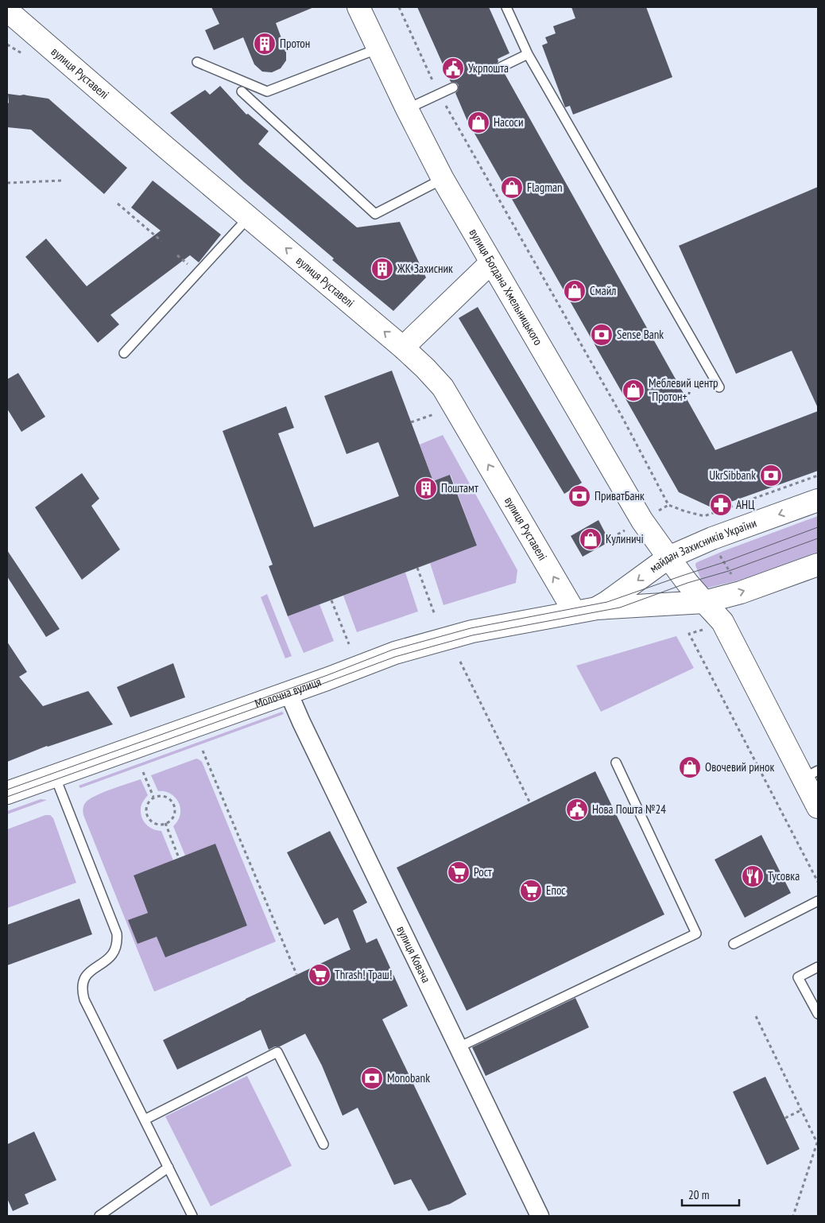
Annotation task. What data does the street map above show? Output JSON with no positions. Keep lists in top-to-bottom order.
{
  "streets": {
    "main road": [
      "вулиця Руставелі",
      "вулиця Богдана Хмельницького",
      "майдан Захисників України",
      "Молочна вулиця"
    ],
    "street": ["вулиця Ковача"]
  },
  "crossings": [
    ["вулиця Руставелі", "майдан Захисників України"],
    ["вулиця Руставелі", "Молочна вулиця"],
    ["вулиця Богдана Хмельницького", "майдан Захисників України"],
    ["майдан Захисників України", "Молочна вулиця"],
    ["Молочна вулиця", "вулиця Ковача"]
  ],
  "one_way": ["вулиця Руставелі"],
  "places": {
    "building": ["Протон", "ЖК Захисник", "Поштамт"],
    "public building": ["Укрпошта", "Нова Пошта №24"],
    "shop": [
      "Насоси",
      "Flagman",
      "Смайл",
      "Меблевий центр \"Протон+\"",
      "Кулиничі",
      "Овочевий ринок"
    ],
    "bank": [
      "Sense Bank",
      "UkrSibbank",
      "ПриватБанк",
      "Monobank"
    ],
    "pharmacy": ["АНЦ"],
    "supermarket": ["Рост", "Епос", "Thrash! Траш!"],
    "restaurant": ["Тусовка"]
  },
  "scale_bar": "20 m"
}
